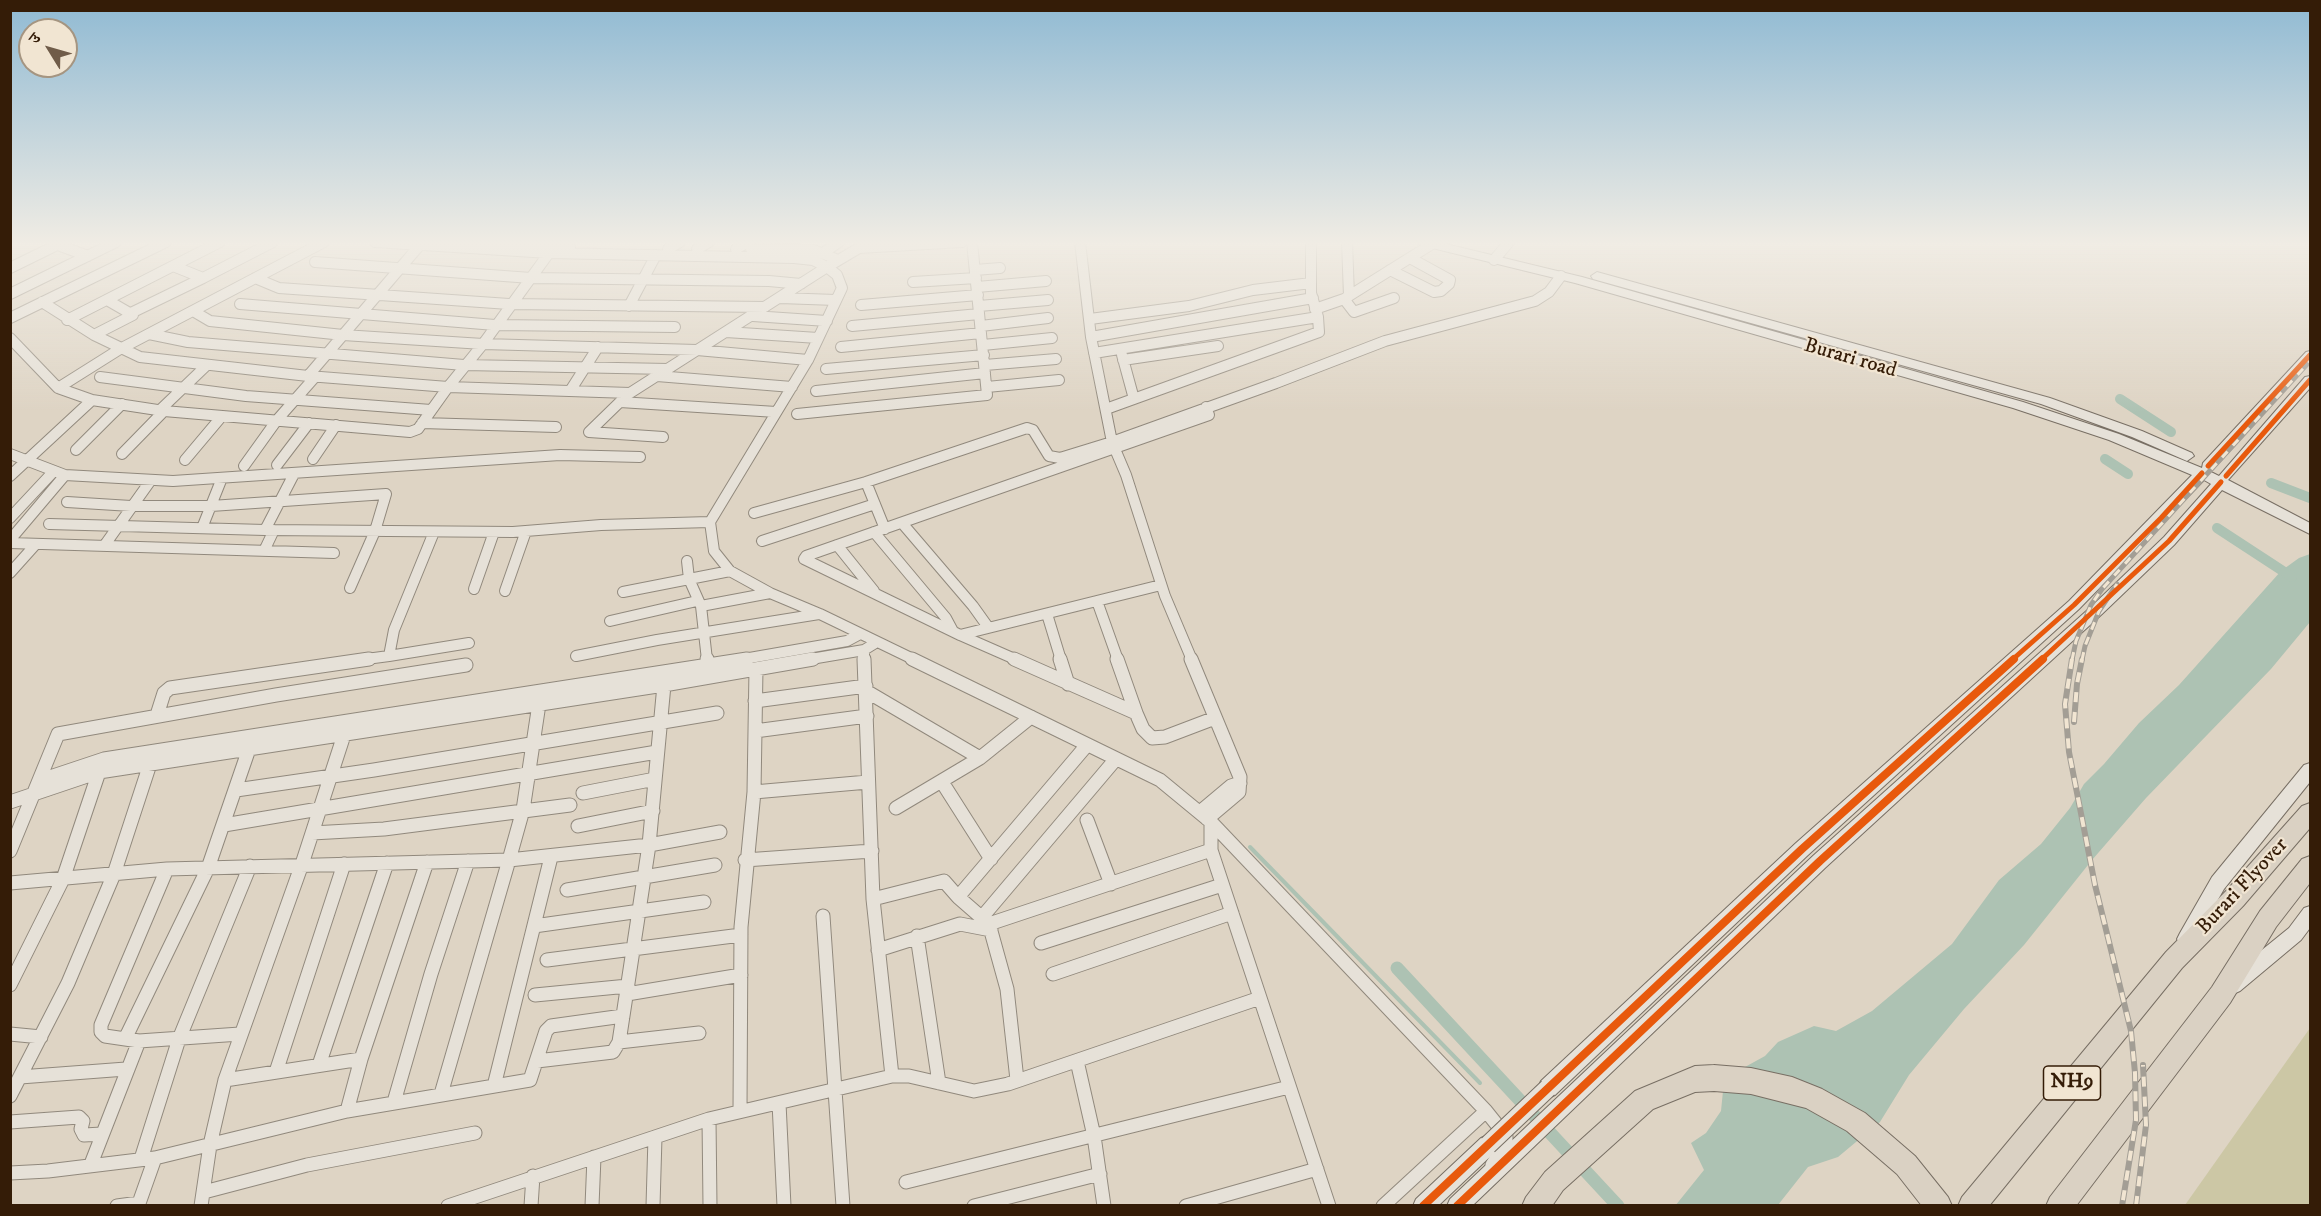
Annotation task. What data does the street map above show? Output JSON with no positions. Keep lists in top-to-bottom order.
{
  "streets": {
    "highway": ["Burari Flyover", "NH9"],
    "main road": ["Burari road"]
  },
  "crossings": [
    ["Burari Flyover", "NH9"]
  ],
  "north": "top left"
}
